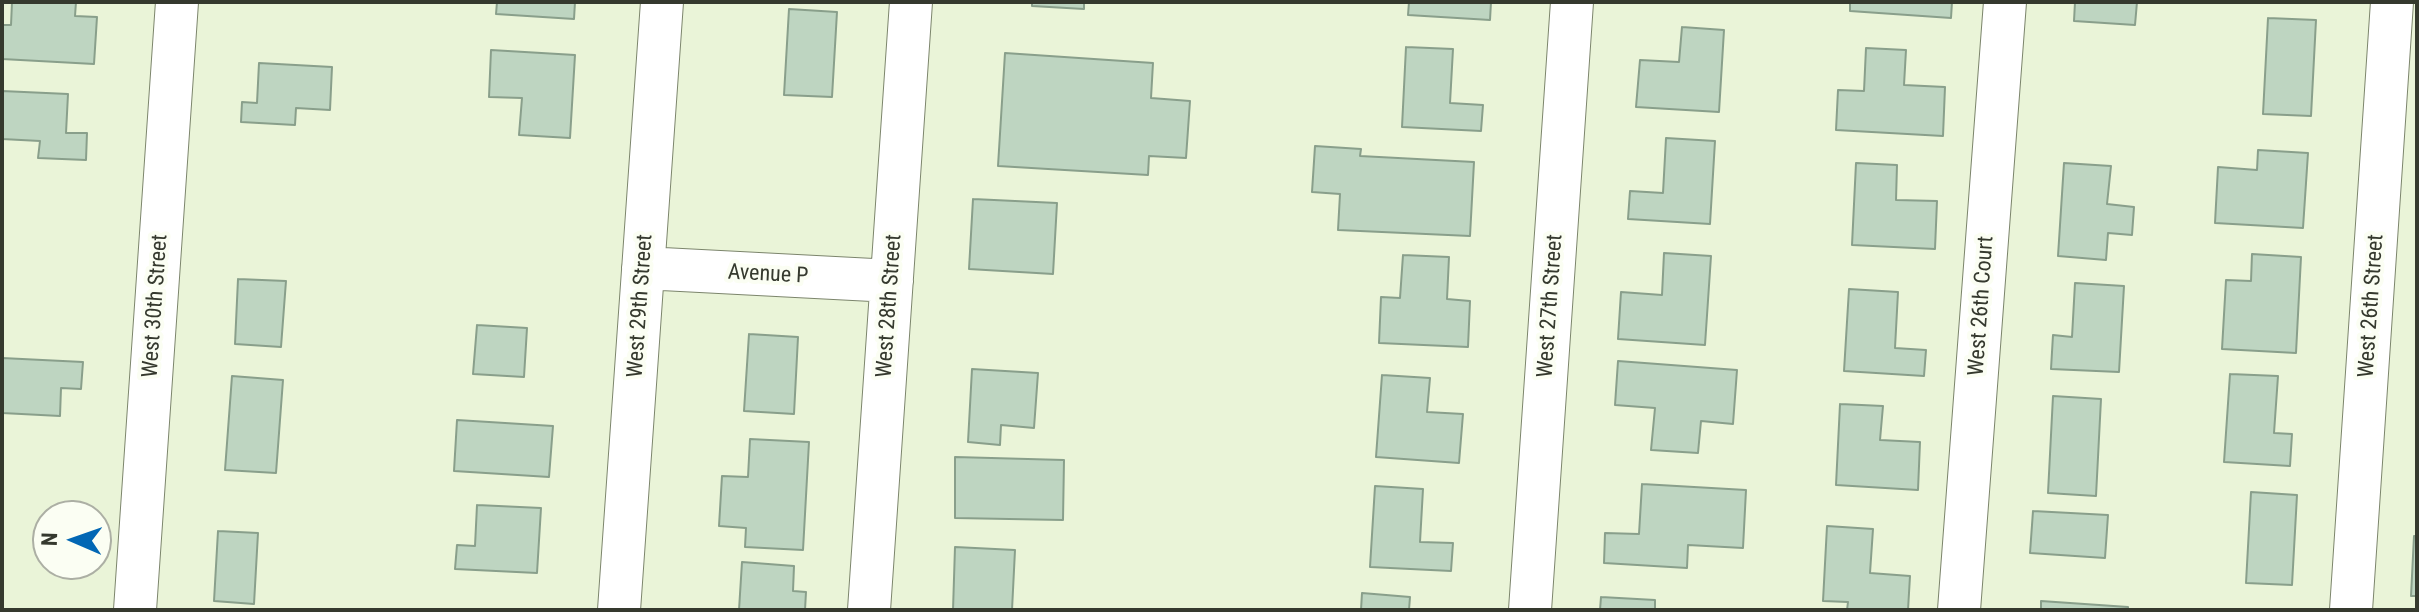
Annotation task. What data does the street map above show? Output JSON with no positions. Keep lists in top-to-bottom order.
{
  "streets": {
    "street": [
      "Avenue P",
      "West 30th Street",
      "West 29th Street",
      "West 28th Street",
      "West 27th Street",
      "West 26th Court",
      "West 26th Street"
    ]
  },
  "crossings": [
    ["Avenue P", "West 29th Street"],
    ["Avenue P", "West 28th Street"]
  ],
  "north": "left"
}
